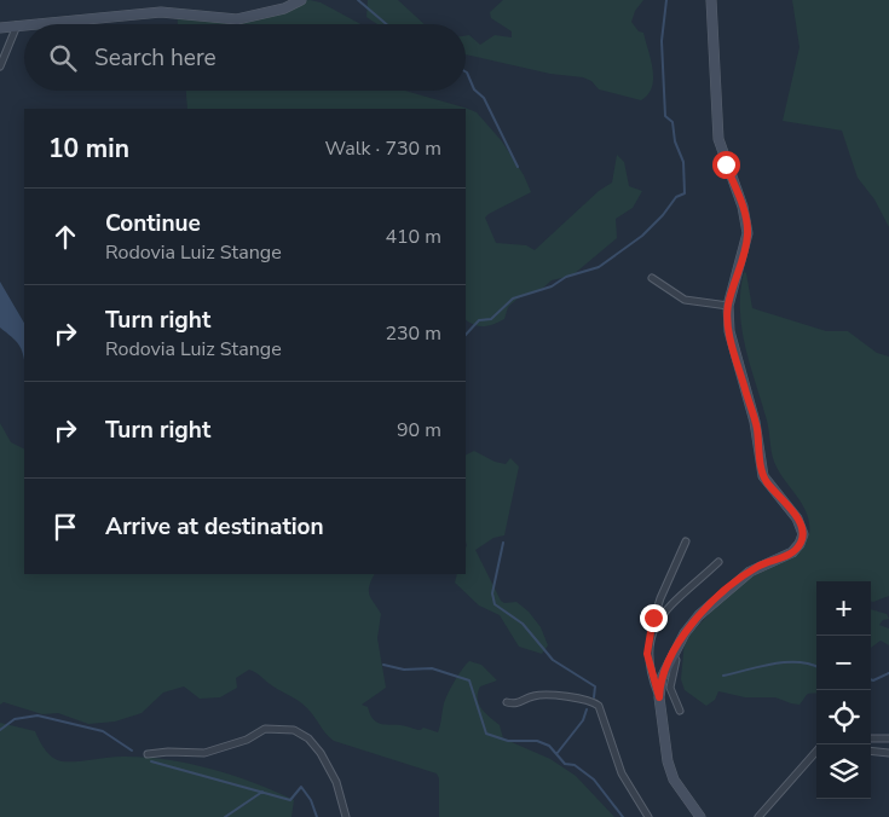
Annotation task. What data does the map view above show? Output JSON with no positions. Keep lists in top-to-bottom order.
{
  "page": {
    "search": "Search here",
    "heading": ["10 min", "Walk · 730 m"],
    "list": [
      ["Continue", "Rodovia Luiz Stange", "410 m"],
      ["Turn right", "Rodovia Luiz Stange", "230 m"],
      ["Turn right", "90 m"],
      "Arrive at destination"
    ],
    "map_buttons": ["+", "−"]
  }
}
